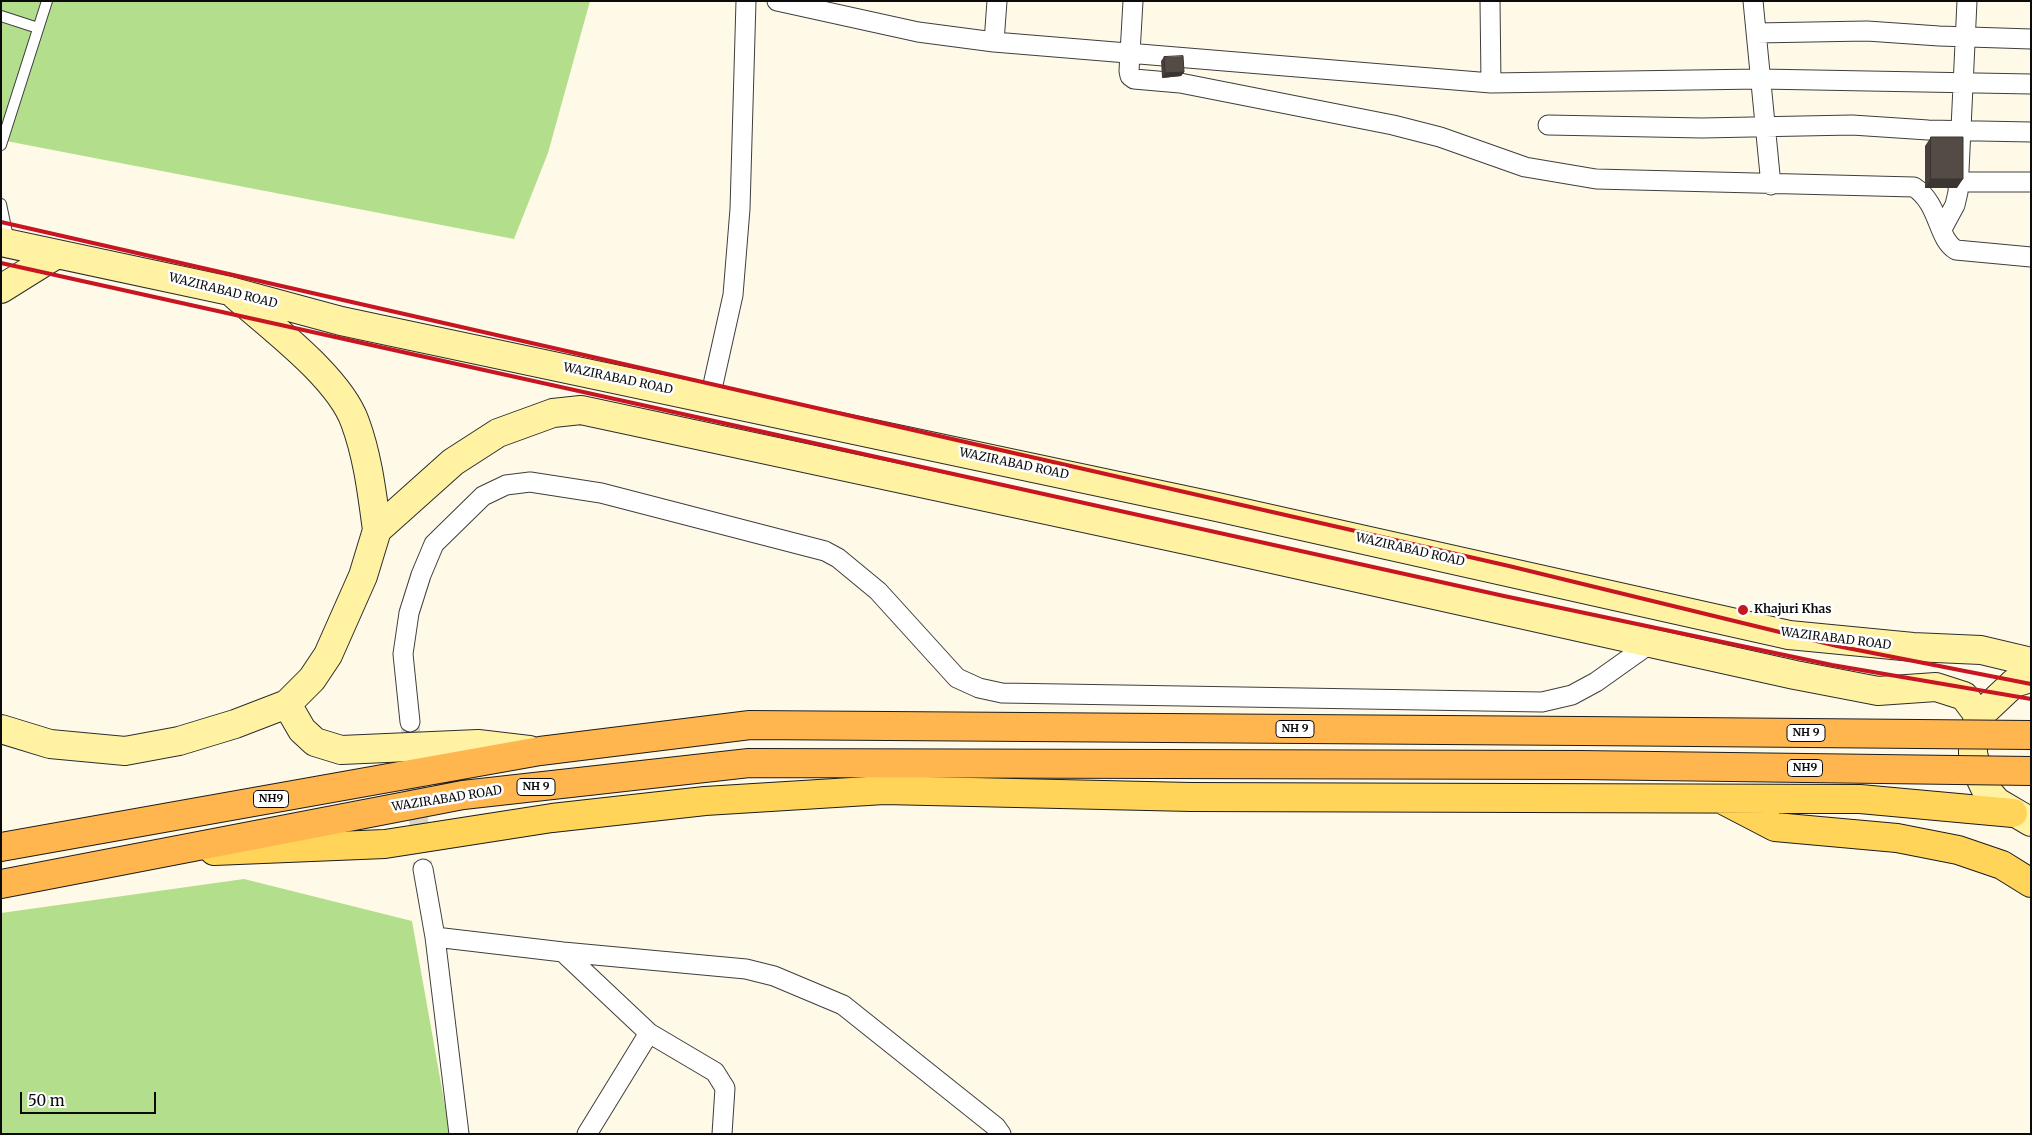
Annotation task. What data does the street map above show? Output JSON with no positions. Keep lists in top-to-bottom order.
{
  "streets": {
    "highway": ["WAZIRABAD ROAD", "NH 9", "NH9"]
  },
  "crossings": [
    ["NH 9", "NH9"]
  ],
  "places": ["Khajuri Khas"],
  "scale_bar": "50 m"
}
